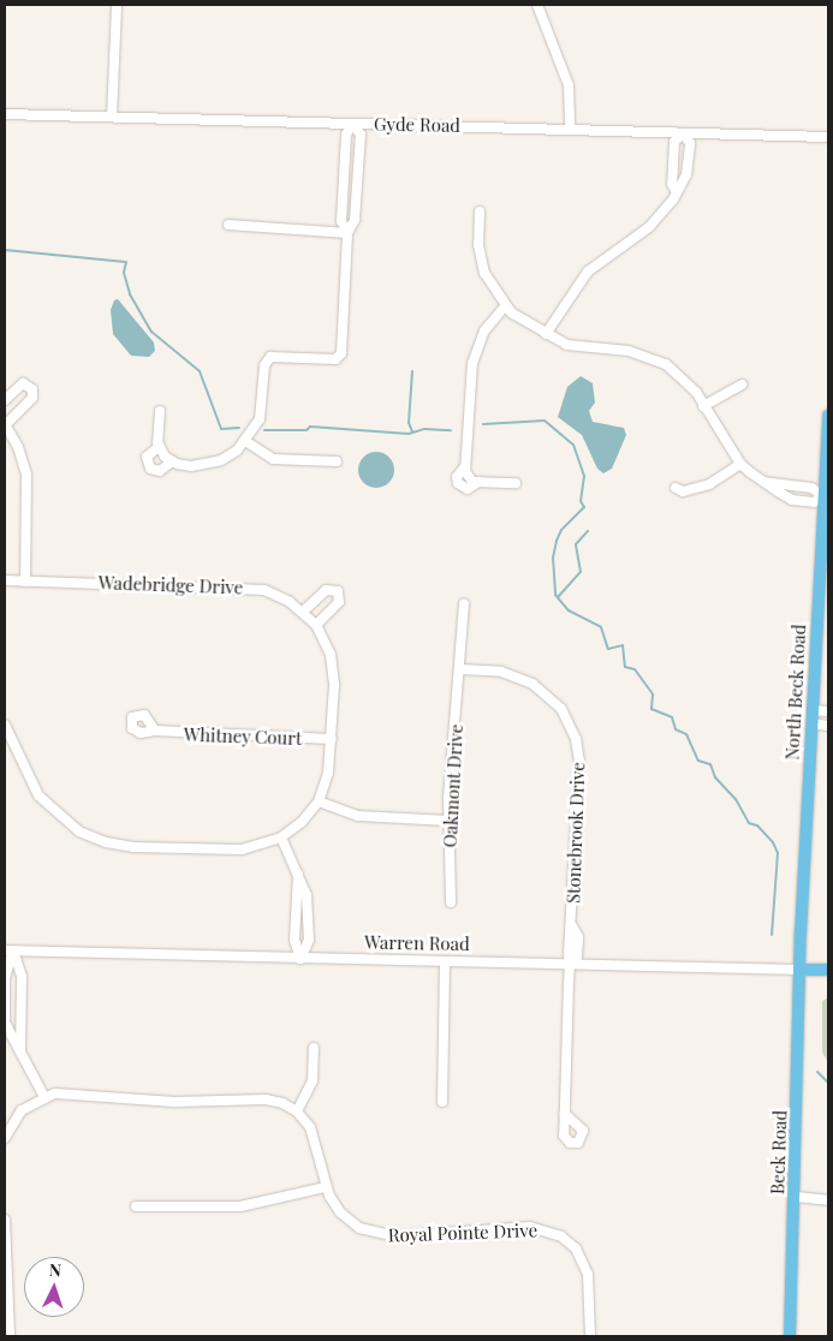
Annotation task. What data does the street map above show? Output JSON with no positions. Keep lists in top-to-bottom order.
{
  "streets": {
    "main road": ["North Beck Road", "Warren Road", "Beck Road"],
    "street": [
      "Gyde Road",
      "Wadebridge Drive",
      "Whitney Court",
      "Oakmont Drive",
      "Stonebrook Drive",
      "Royal Pointe Drive"
    ]
  },
  "crossings": [
    ["North Beck Road", "Warren Road"],
    ["North Beck Road", "Beck Road"],
    ["Oakmont Drive", "Stonebrook Drive"],
    ["Stonebrook Drive", "Warren Road"],
    ["Warren Road", "Beck Road"]
  ],
  "north": "top"
}
